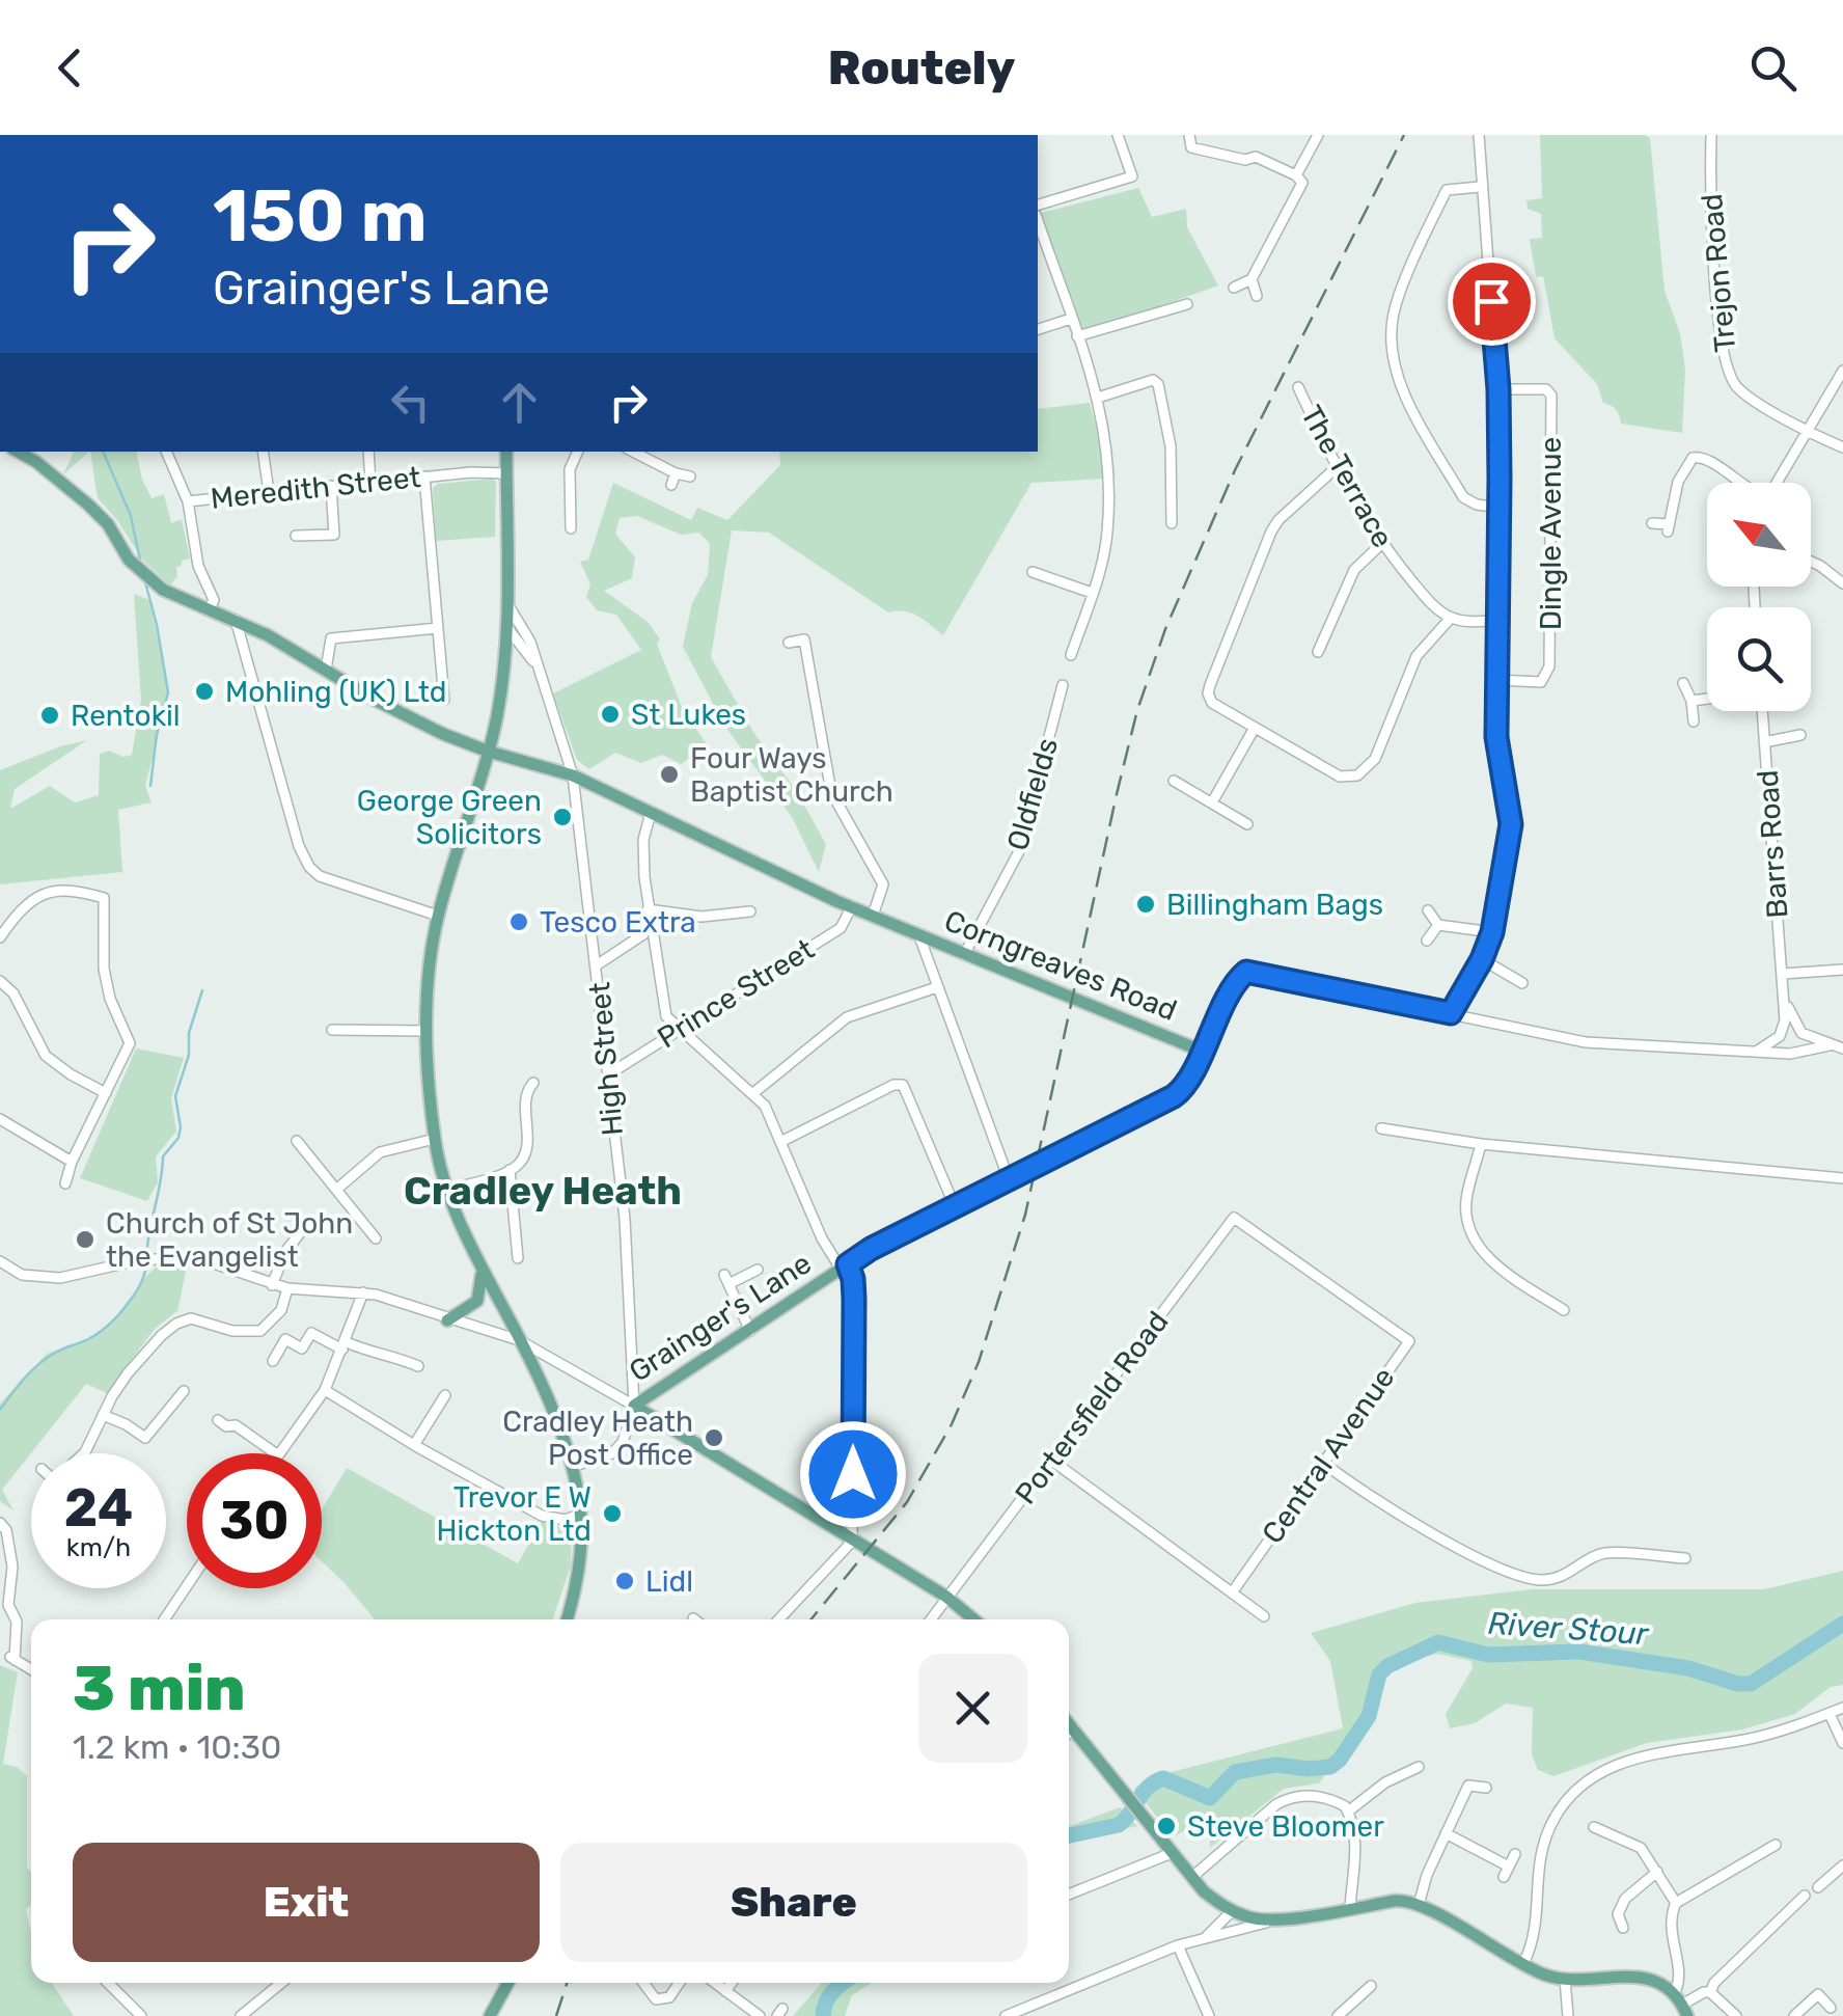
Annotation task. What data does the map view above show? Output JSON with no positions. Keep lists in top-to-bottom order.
{
  "streets": {
    "main road": ["Corngreaves Road", "Grainger's Lane"],
    "street": [
      "Trejon Road",
      "The Terrace",
      "Meredith Street",
      "Dingle Avenue",
      "Oldfields",
      "Barrs Road",
      "Prince Street",
      "High Street",
      "Portersfield Road",
      "Central Avenue"
    ]
  },
  "crossings": [
    ["Oldfields", "Corngreaves Road"],
    ["Barrs Road", "Corngreaves Road"],
    ["Corngreaves Road", "Prince Street"],
    ["Corngreaves Road", "High Street"],
    ["Corngreaves Road", "Grainger's Lane"],
    ["Prince Street", "High Street"],
    ["High Street", "Grainger's Lane"],
    ["Portersfield Road", "Central Avenue"]
  ],
  "districts": ["Cradley Heath"],
  "water": ["River Stour"],
  "places": [
    "Mohling (UK) Ltd",
    "St Lukes",
    "Rentokil",
    "Four Ways Baptist Church",
    "George Green Solicitors",
    "Billingham Bags",
    "Tesco Extra",
    "Church of St John the Evangelist",
    "Cradley Heath Post Office",
    "Trevor E W Hickton Ltd",
    "Lidl",
    "Steve Bloomer"
  ],
  "north": "top left",
  "page": {
    "header": "Routely",
    "turn": ["150 m", "Grainger's Lane"],
    "speed": "24 km/h",
    "limit": "30",
    "heading": ["3 min", "1.2 km · 10:30"],
    "buttons": ["Exit", "Share"]
  }
}
